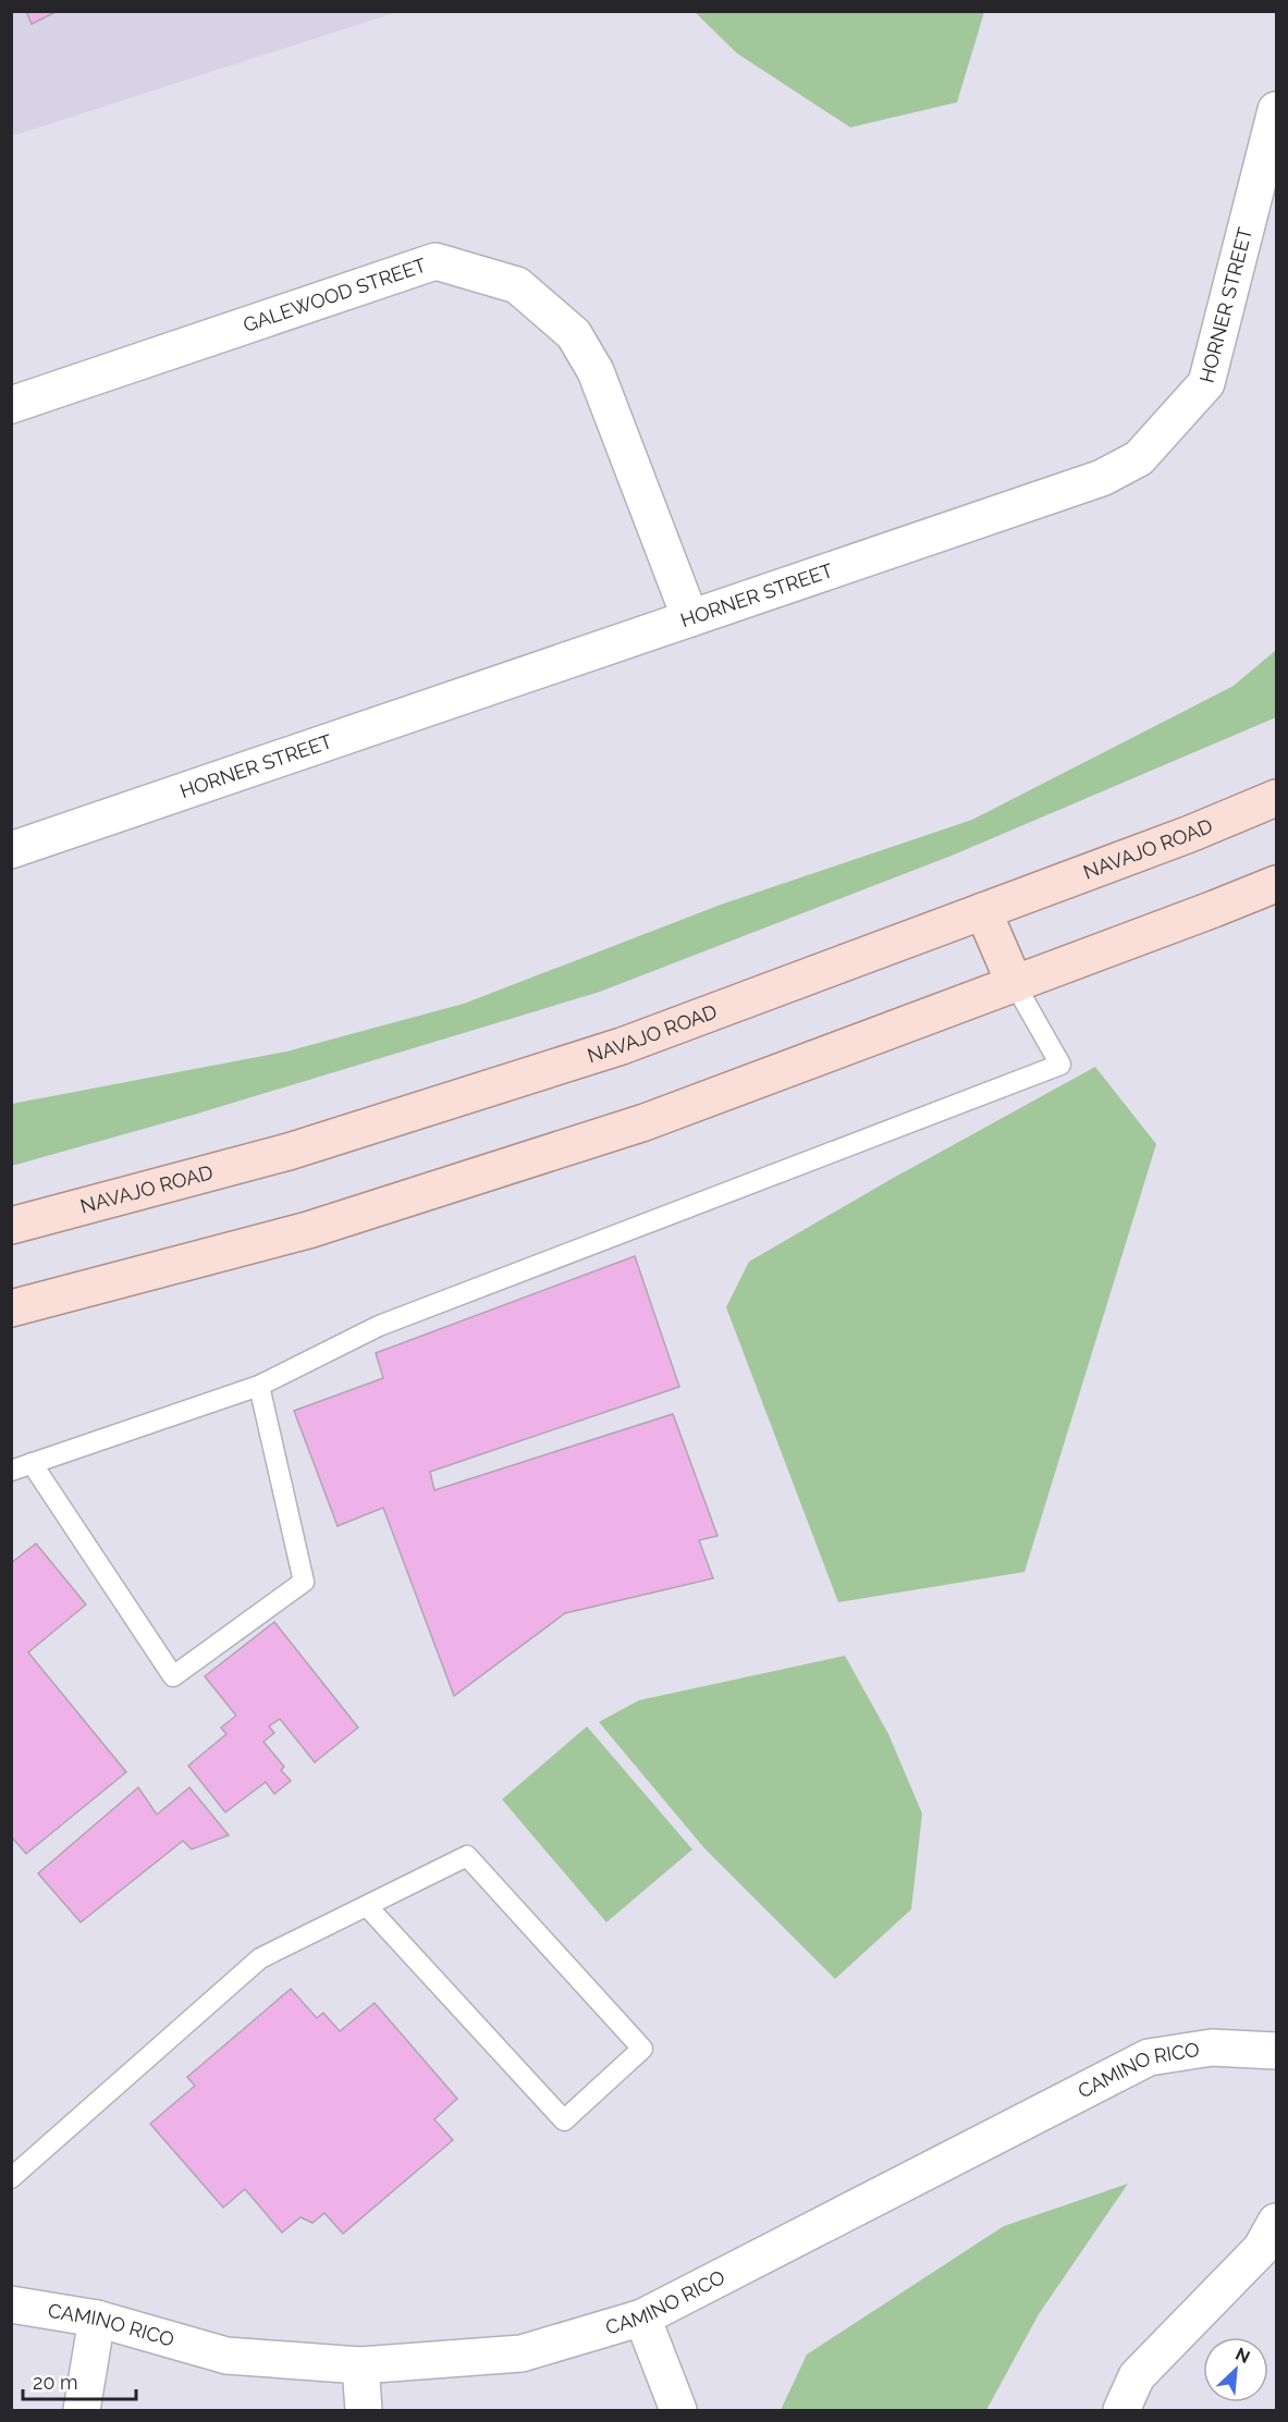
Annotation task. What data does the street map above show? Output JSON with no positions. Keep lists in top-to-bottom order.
{
  "streets": {
    "main road": ["NAVAJO ROAD"],
    "street": ["GALEWOOD STREET", "HORNER STREET", "CAMINO RICO"]
  },
  "crossings": [
    ["GALEWOOD STREET", "HORNER STREET"]
  ],
  "scale_bar": "20 m",
  "north": "top right"
}
